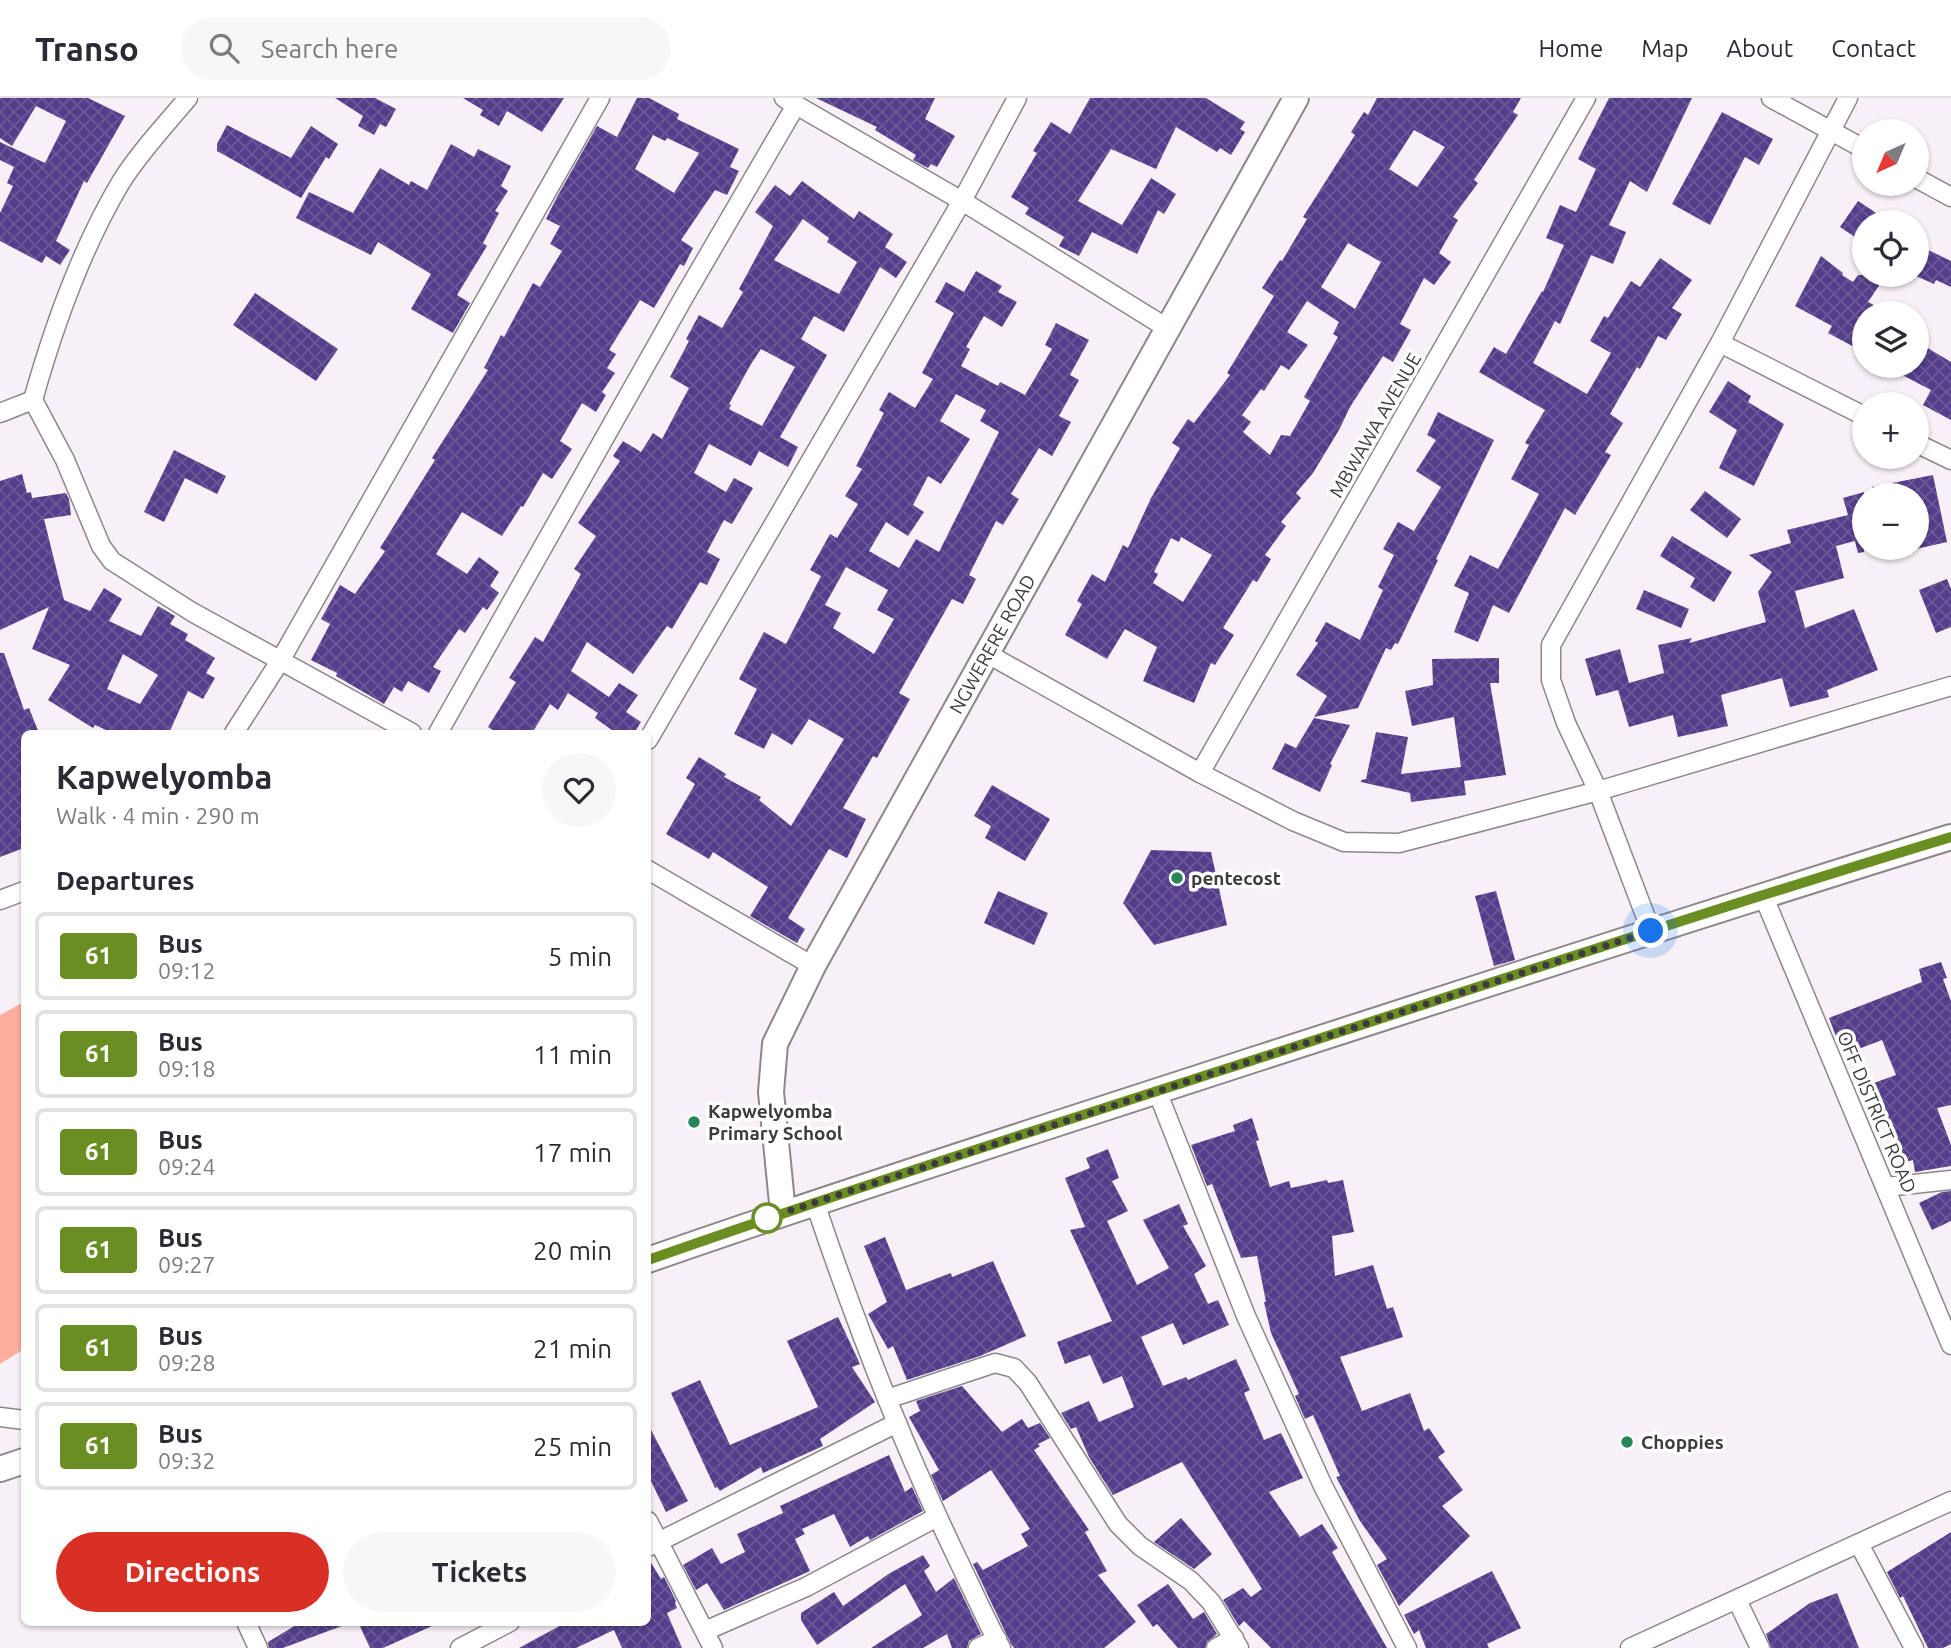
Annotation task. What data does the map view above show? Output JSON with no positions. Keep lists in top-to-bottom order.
{
  "streets": {
    "street": ["MBWAWA AVENUE", "NGWERERE ROAD", "OFF DISTRICT ROAD"]
  },
  "places": ["pentecost", "Kapwelyomba Primary School", "Choppies"],
  "lines": ["bus line 61"],
  "north": "bottom left",
  "page": {
    "header": "Transo",
    "search": "Search here",
    "nav": [
      "Home",
      "Map",
      "About",
      "Contact"
    ],
    "map_buttons": ["+", "−"],
    "heading": [
      ["Kapwelyomba", "Walk · 4 min · 290 m"],
      "Departures"
    ],
    "list": [
      {
        "mark": "61",
        "name": "Bus",
        "note": "09:12",
        "value": "5 min"
      },
      {
        "mark": "61",
        "name": "Bus",
        "note": "09:18",
        "value": "11 min"
      },
      {
        "mark": "61",
        "name": "Bus",
        "note": "09:24",
        "value": "17 min"
      },
      {
        "mark": "61",
        "name": "Bus",
        "note": "09:27",
        "value": "20 min"
      },
      {
        "mark": "61",
        "name": "Bus",
        "note": "09:28",
        "value": "21 min"
      },
      {
        "mark": "61",
        "name": "Bus",
        "note": "09:32",
        "value": "25 min"
      }
    ],
    "buttons": ["Directions", "Tickets"]
  }
}
